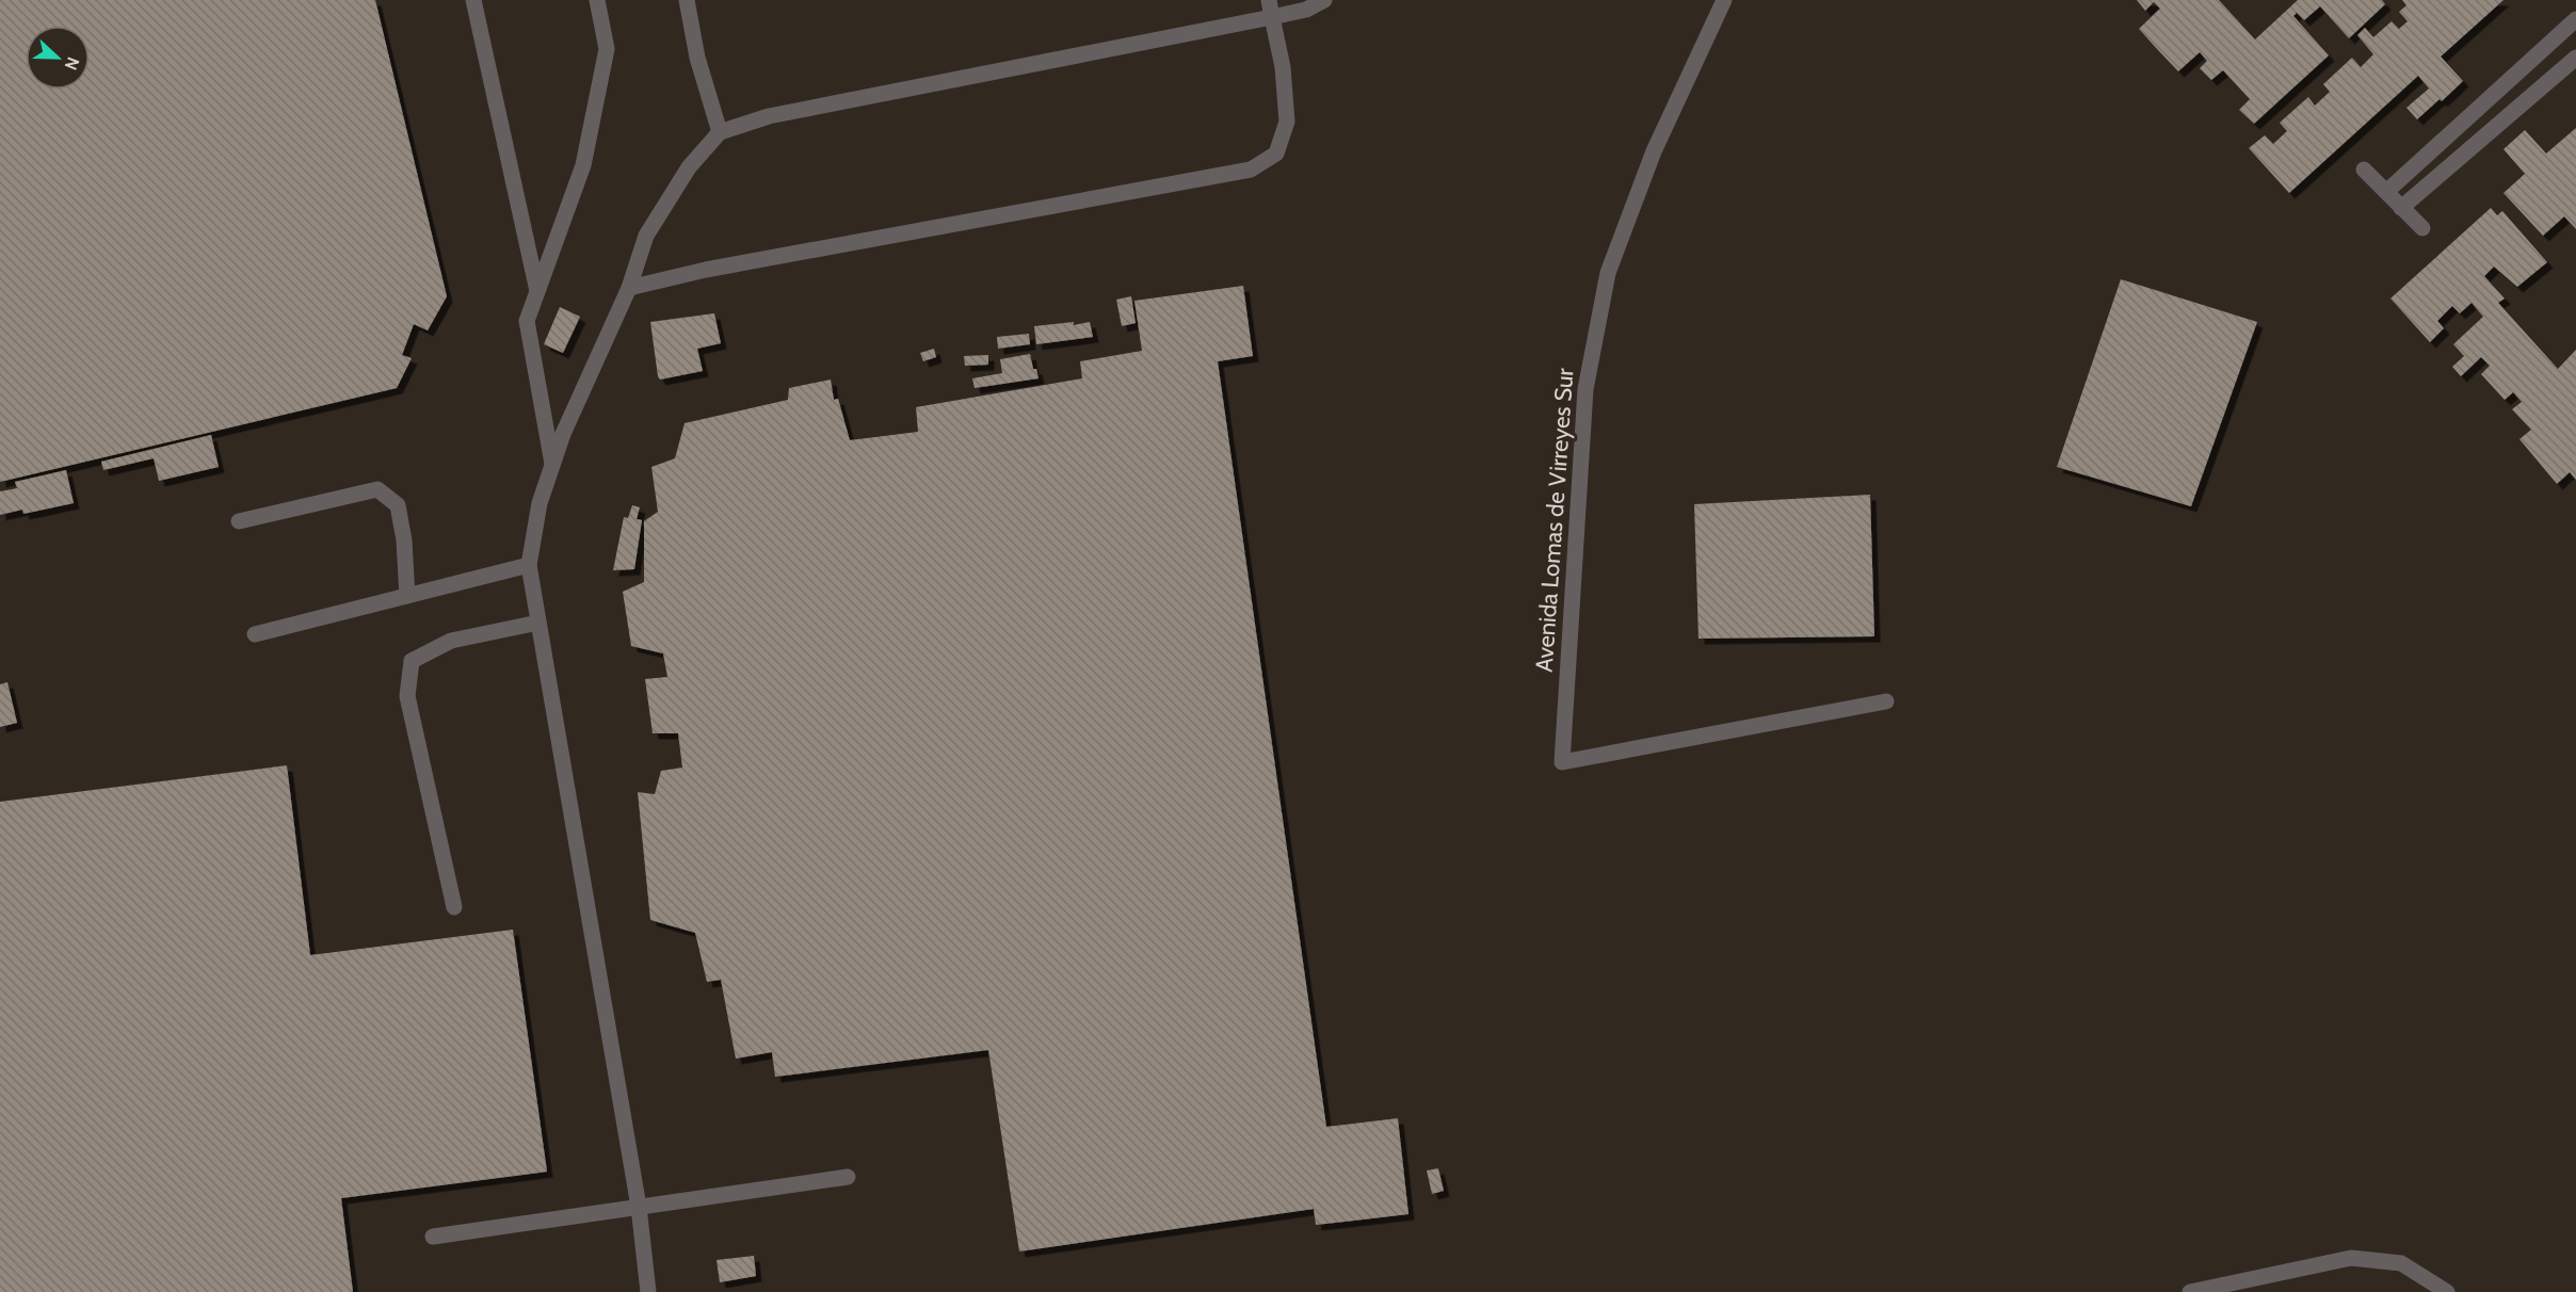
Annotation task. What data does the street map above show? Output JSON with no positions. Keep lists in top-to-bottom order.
{
  "streets": {
    "street": ["Avenida Lomas de Virreyes Sur"]
  },
  "north": "right"
}
